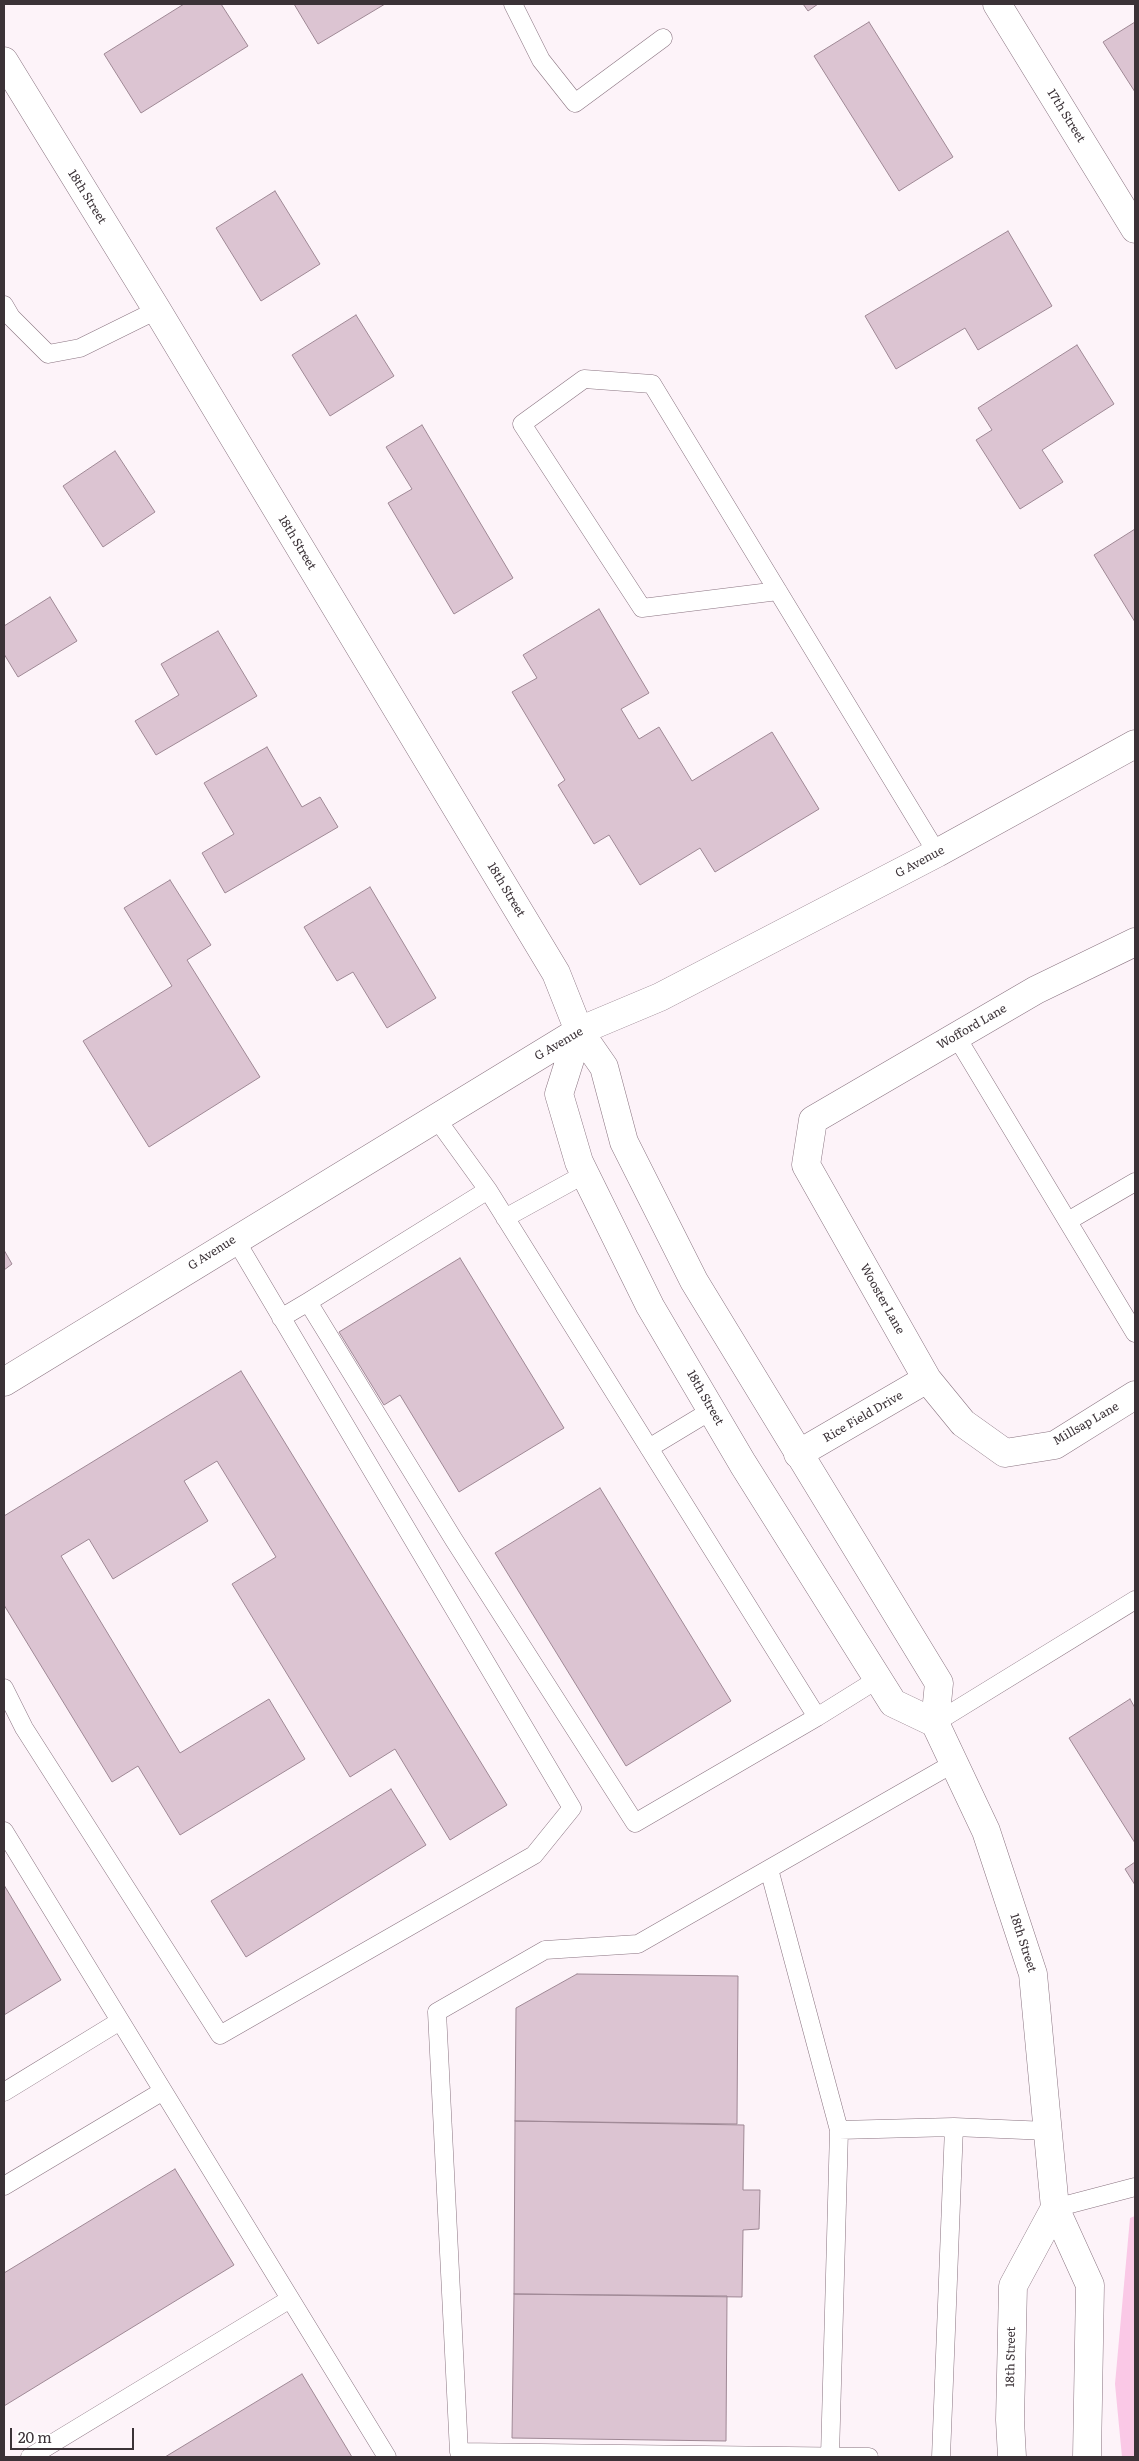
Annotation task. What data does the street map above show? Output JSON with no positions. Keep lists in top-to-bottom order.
{
  "streets": {
    "street": [
      "17th Street",
      "18th Street",
      "G Avenue",
      "Wofford Lane",
      "Wooster Lane",
      "Rice Field Drive",
      "Millsap Lane"
    ]
  },
  "crossings": [
    ["18th Street", "G Avenue"],
    ["18th Street", "Rice Field Drive"],
    ["Wofford Lane", "Wooster Lane"],
    ["Wooster Lane", "Rice Field Drive"],
    ["Wooster Lane", "Millsap Lane"]
  ],
  "scale_bar": "20 m"
}
